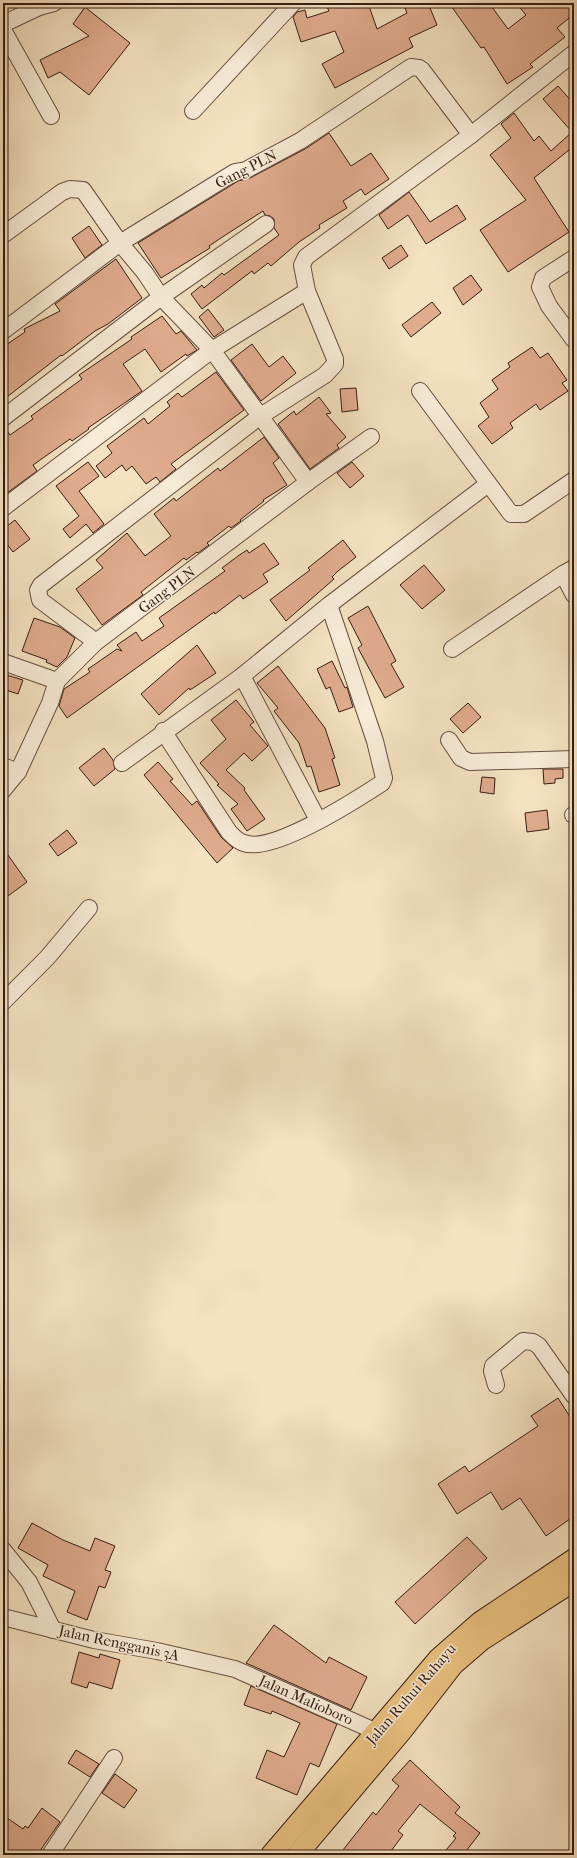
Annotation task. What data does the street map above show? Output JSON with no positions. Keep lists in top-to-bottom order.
{
  "streets": {
    "main road": ["Jalan Ruhui Rahayu"],
    "street": ["Gang PLN", "Jalan Rengganis 3A", "Jalan Malioboro"]
  },
  "crossings": [
    ["Jalan Rengganis 3A", "Jalan Malioboro"],
    ["Jalan Ruhui Rahayu", "Jalan Malioboro"]
  ]
}
